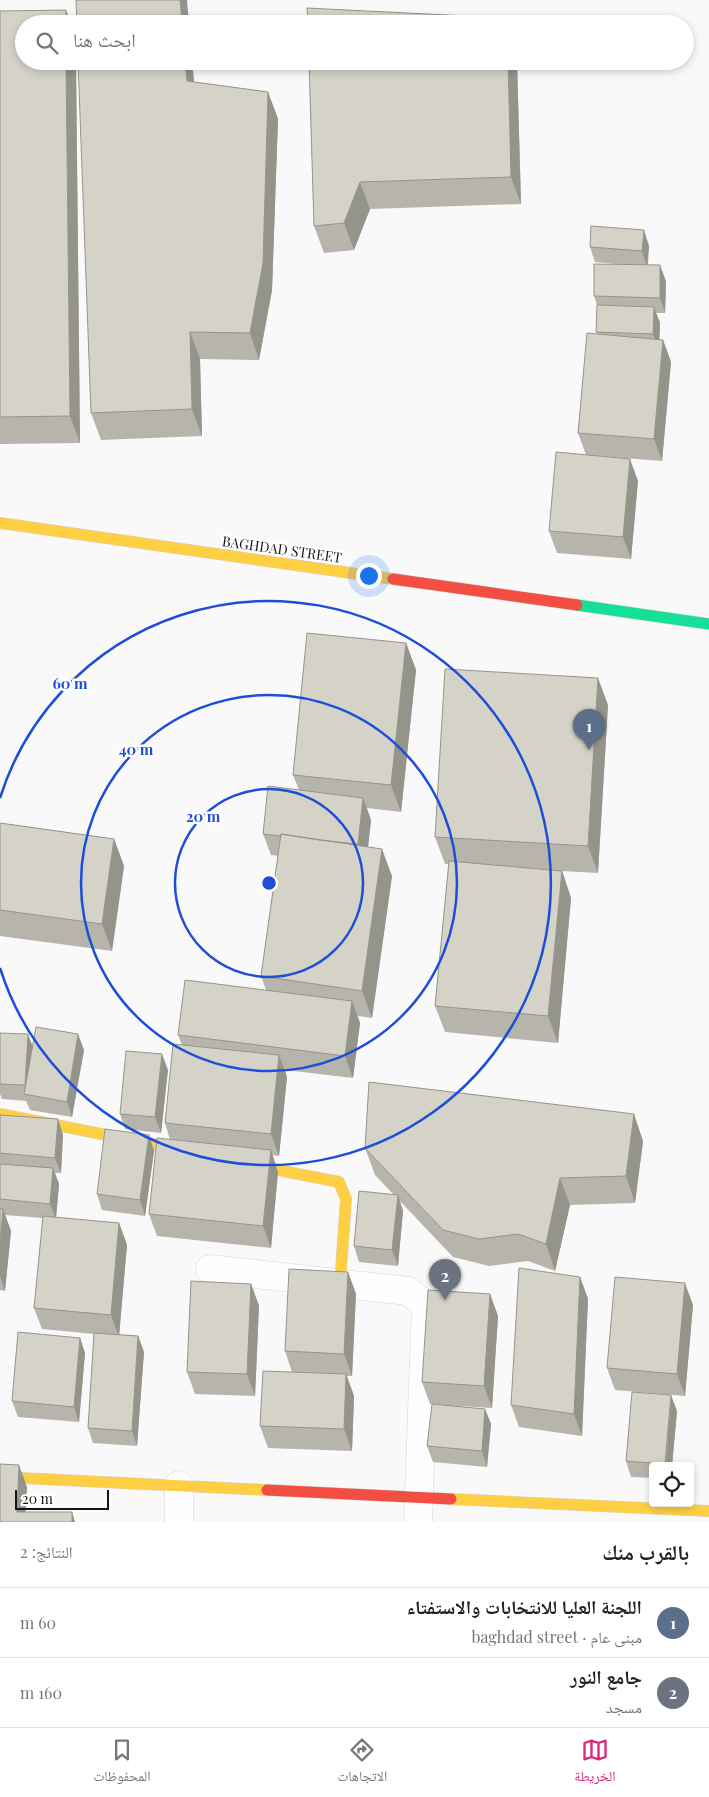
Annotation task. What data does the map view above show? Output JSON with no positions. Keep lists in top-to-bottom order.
{
  "streets": {
    "street": ["BAGHDAD STREET"]
  },
  "scale_bar": "20 m",
  "page": {
    "search": "ابحث هنا",
    "pins": ["1", "2"],
    "scale": "20 m",
    "heading": ["بالقرب منك", "النتائج: 2"],
    "list": [
      {
        "mark": "1",
        "name": "اللجنة العليا للانتخابات والاستفتاء",
        "note": "مبنى عام · baghdad street",
        "value": "60 m"
      },
      {
        "mark": "2",
        "name": "جامع النور",
        "note": "مسجد",
        "value": "160 m"
      }
    ],
    "nav": ["الخريطة", "الاتجاهات", "المحفوظات"]
  },
  "rings": ["60 m", "40 m", "20 m"]
}
